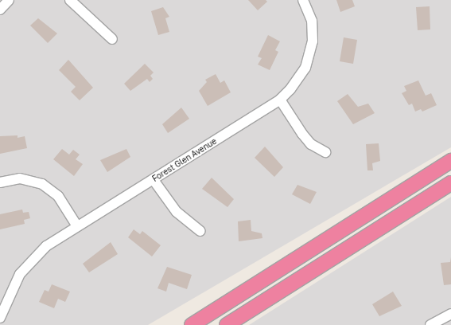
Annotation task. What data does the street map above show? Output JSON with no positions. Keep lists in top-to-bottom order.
{
  "streets": {
    "street": ["Forest Glen Avenue"]
  }
}
